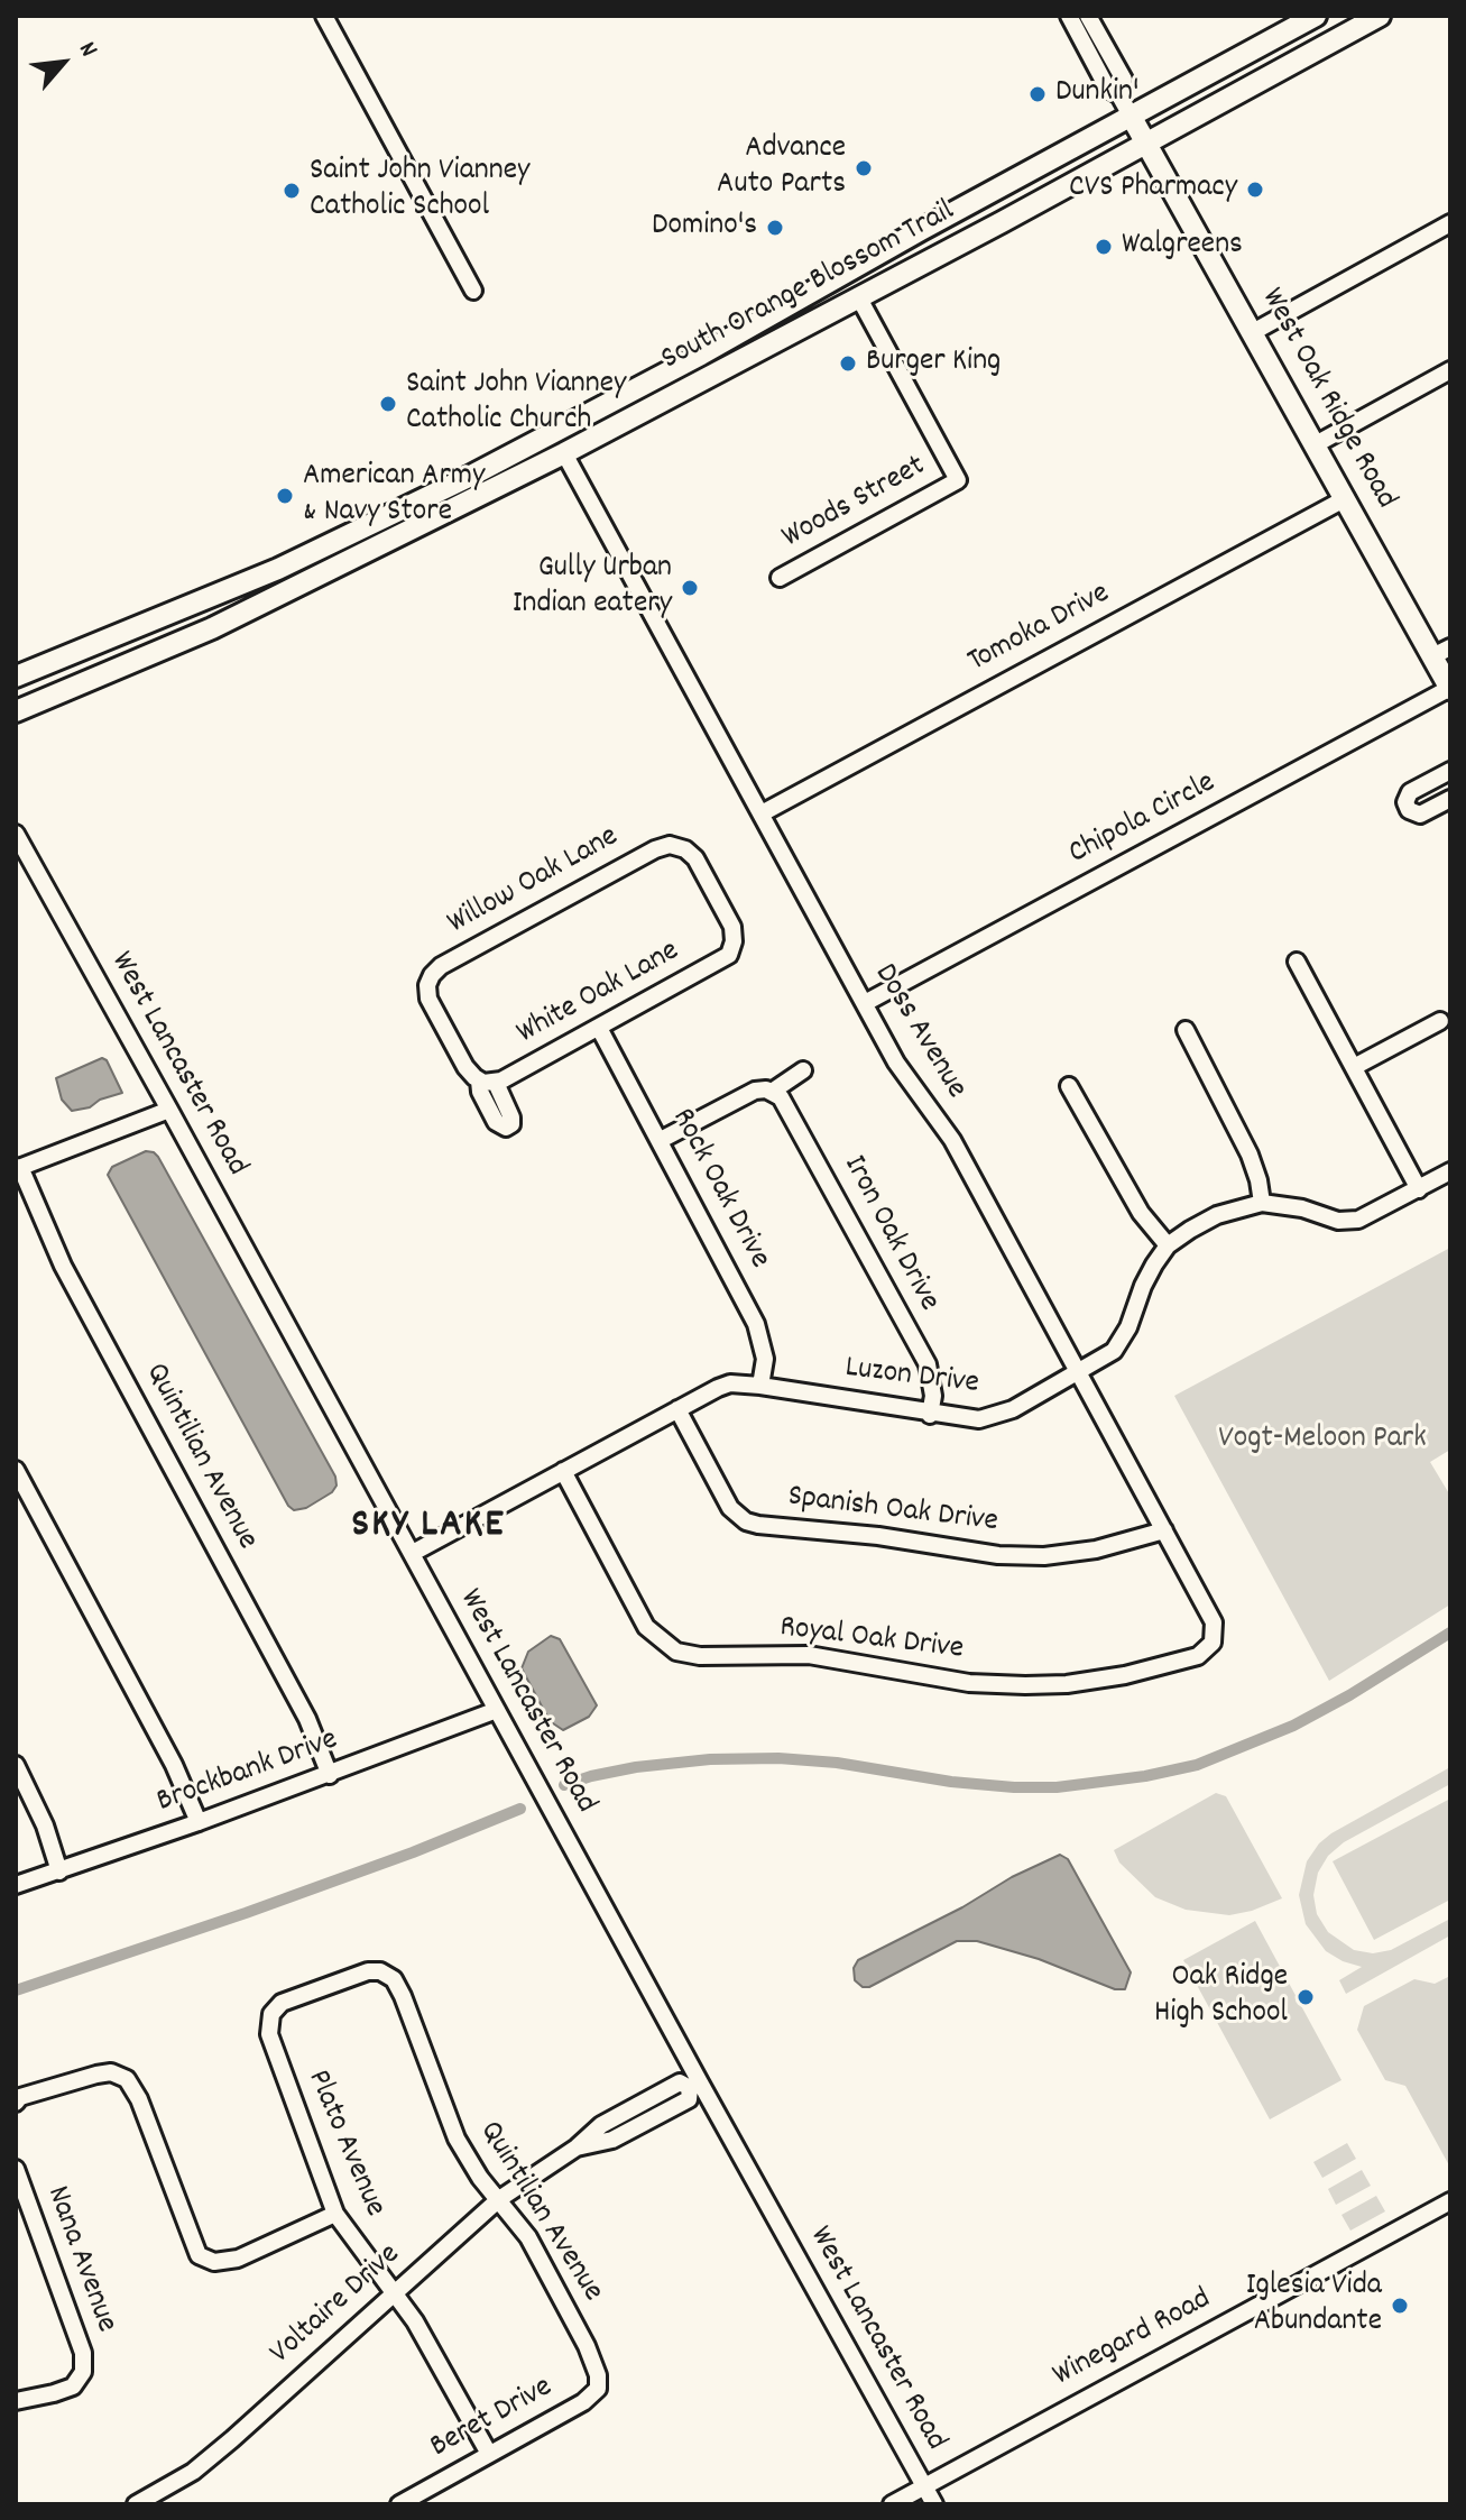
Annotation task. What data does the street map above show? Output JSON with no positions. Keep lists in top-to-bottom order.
{
  "streets": {
    "main road": ["South Orange Blossom Trail", "West Oak Ridge Road"],
    "street": [
      "Woods Street",
      "Tomoka Drive",
      "Chipola Circle",
      "Willow Oak Lane",
      "White Oak Lane",
      "Doss Avenue",
      "West Lancaster Road",
      "Rock Oak Drive",
      "Iron Oak Drive",
      "Luzon Drive",
      "Quintilian Avenue",
      "Spanish Oak Drive",
      "Royal Oak Drive",
      "Brockbank Drive",
      "Plato Avenue",
      "Nana Avenue",
      "Voltaire Drive",
      "Winegard Road",
      "Beret Drive"
    ]
  },
  "crossings": [
    ["South Orange Blossom Trail", "West Oak Ridge Road"],
    ["South Orange Blossom Trail", "Woods Street"],
    ["South Orange Blossom Trail", "Doss Avenue"],
    ["West Oak Ridge Road", "Tomoka Drive"],
    ["West Oak Ridge Road", "Chipola Circle"],
    ["Tomoka Drive", "Doss Avenue"],
    ["Chipola Circle", "Doss Avenue"],
    ["Willow Oak Lane", "White Oak Lane"],
    ["White Oak Lane", "Rock Oak Drive"],
    ["Doss Avenue", "Luzon Drive"],
    ["Doss Avenue", "Spanish Oak Drive"],
    ["Doss Avenue", "Royal Oak Drive"],
    ["West Lancaster Road", "Luzon Drive"],
    ["West Lancaster Road", "Brockbank Drive"],
    ["West Lancaster Road", "Voltaire Drive"],
    ["West Lancaster Road", "Winegard Road"],
    ["Rock Oak Drive", "Luzon Drive"],
    ["Iron Oak Drive", "Luzon Drive"],
    ["Luzon Drive", "Spanish Oak Drive"],
    ["Luzon Drive", "Royal Oak Drive"],
    ["Quintilian Avenue", "Brockbank Drive"],
    ["Quintilian Avenue", "Plato Avenue"],
    ["Quintilian Avenue", "Voltaire Drive"],
    ["Quintilian Avenue", "Beret Drive"],
    ["Plato Avenue", "Voltaire Drive"],
    ["Plato Avenue", "Beret Drive"]
  ],
  "districts": ["SKY LAKE"],
  "parks": ["Vogt-Meloon Park"],
  "places": [
    "Dunkin'",
    "Advance Auto Parts",
    "CVS Pharmacy",
    "Saint John Vianney Catholic School",
    "Domino's",
    "Walgreens",
    "Burger King",
    "Saint John Vianney Catholic Church",
    "American Army & Navy Store",
    "Gully Urban Indian eatery",
    "Oak Ridge High School",
    "Iglesia Vida Abundante"
  ],
  "north": "top right"
}
